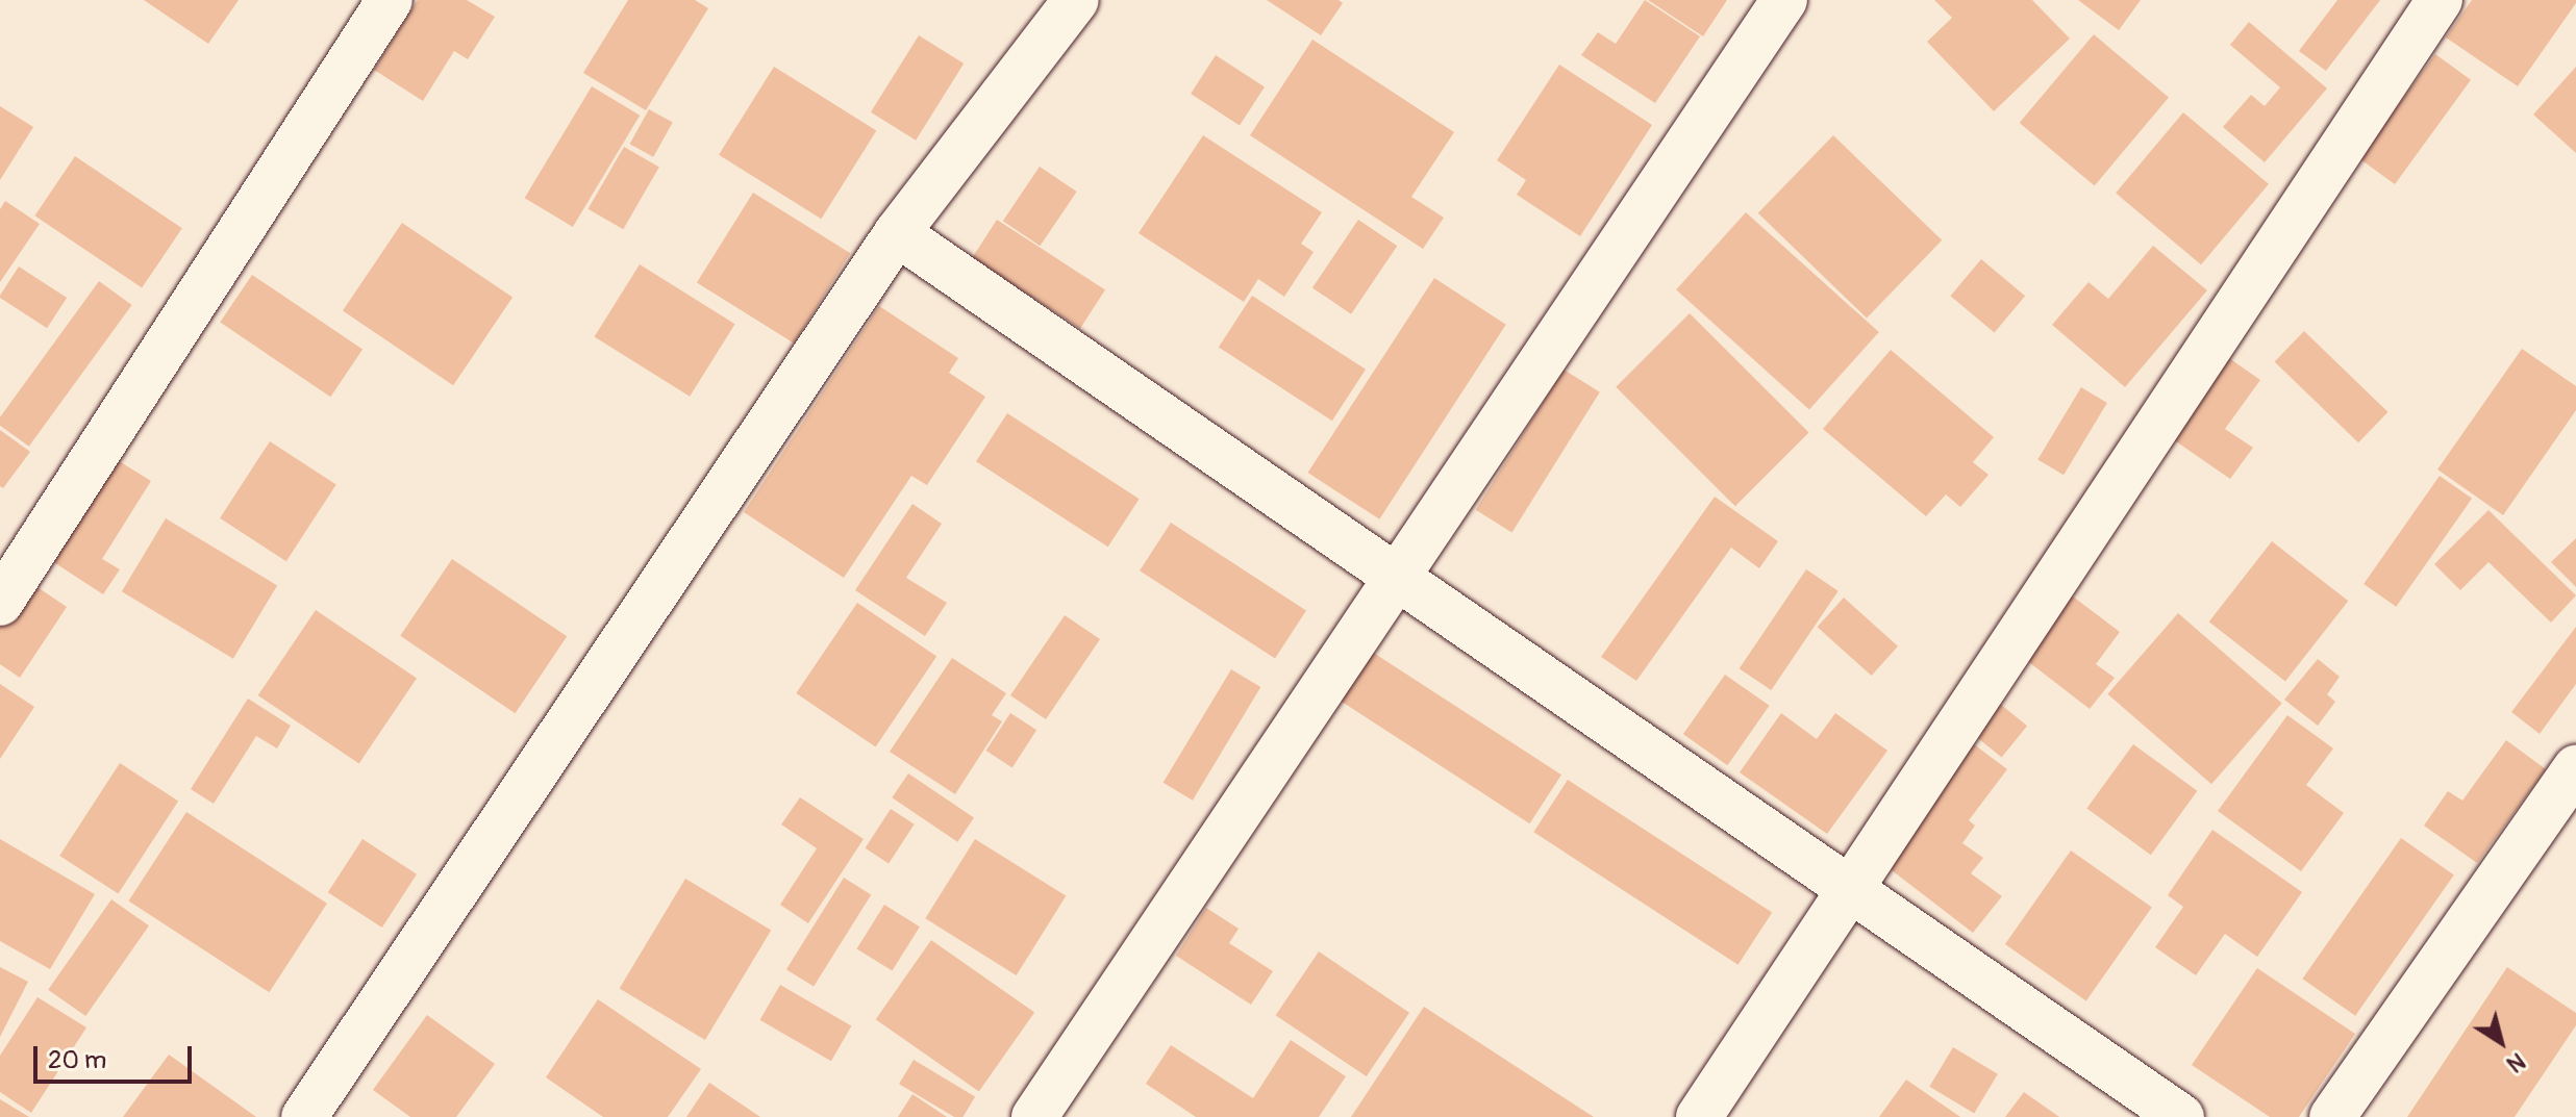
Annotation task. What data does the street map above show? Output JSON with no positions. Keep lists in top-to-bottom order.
{
  "scale_bar": "20 m",
  "north": "bottom right"
}
